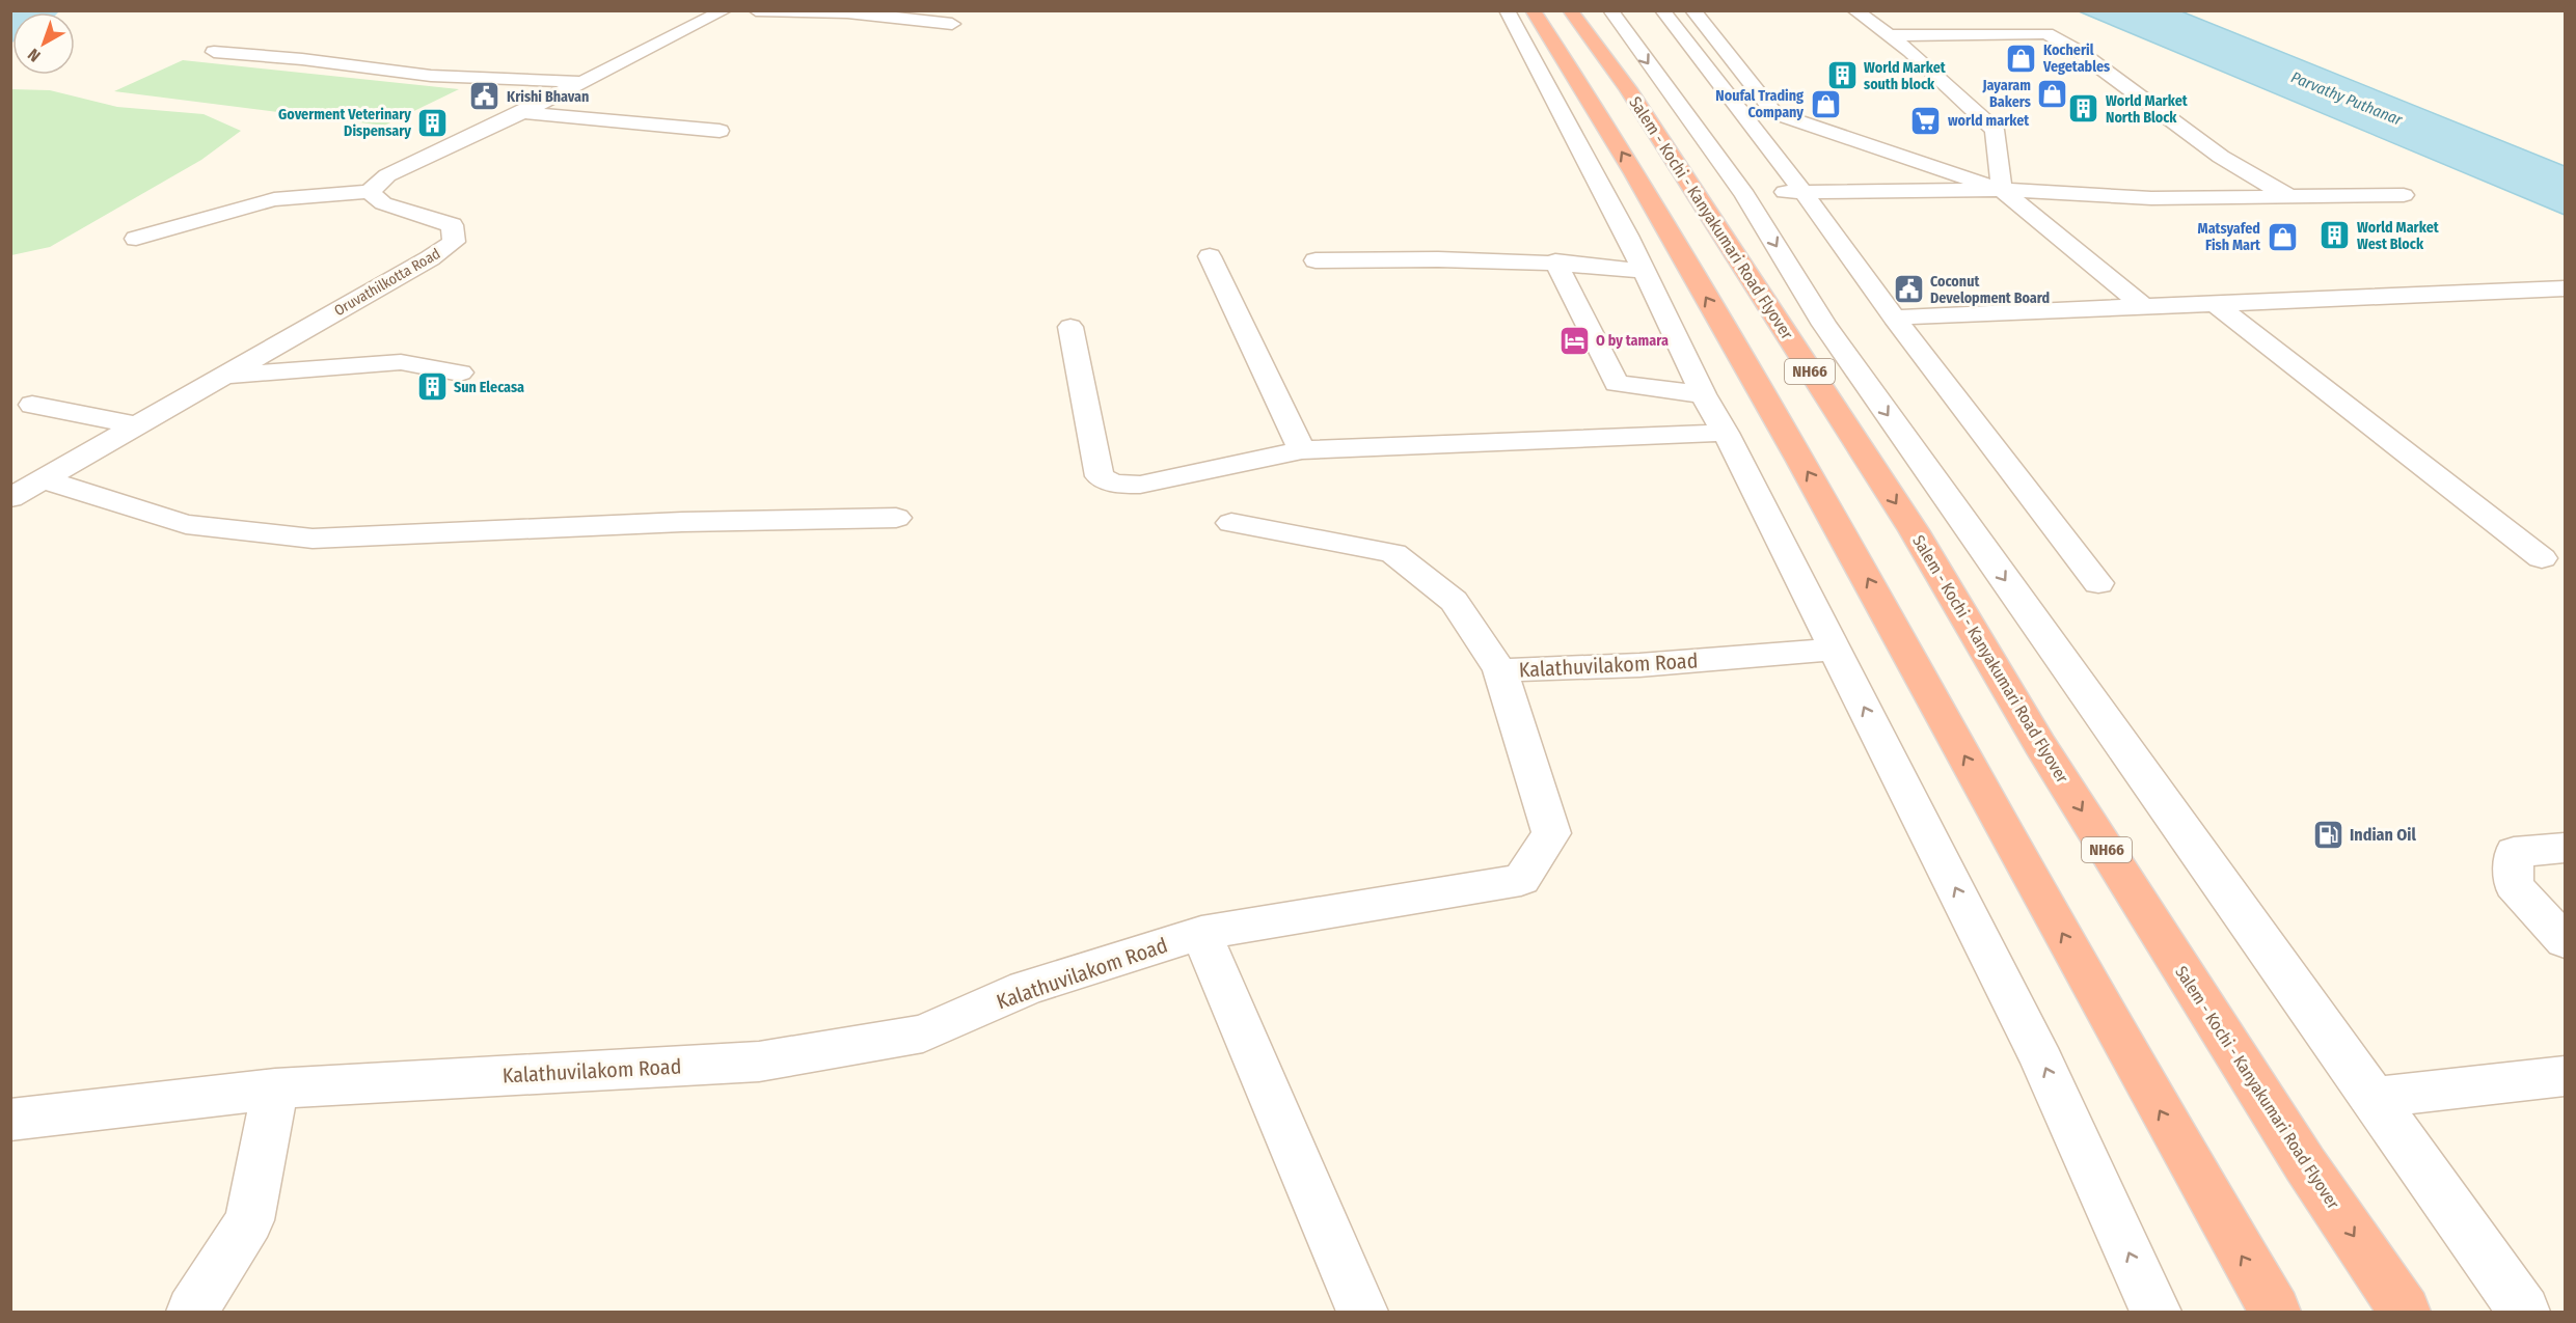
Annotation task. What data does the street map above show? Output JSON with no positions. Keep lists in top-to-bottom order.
{
  "streets": {
    "highway": ["Salem - Kochi - Kanyakumari Road Flyover", "NH66"],
    "street": ["Oruvathilkotta Road", "Kalathuvilakom Road"]
  },
  "water": ["Parvathy Puthanar"],
  "places": {
    "shop": [
      "Kocheril Vegetables",
      "Jayaram Bakers",
      "Noufal Trading Company",
      "Matsyafed Fish Mart"
    ],
    "building": [
      "World Market south block",
      "World Market North Block",
      "Goverment Veterinary Dispensary",
      "World Market West Block",
      "Sun Elecasa"
    ],
    "public building": ["Krishi Bhavan", "Coconut Development Board"],
    "supermarket": ["world market"],
    "hotel": ["O by tamara"],
    "fuel station": ["Indian Oil"]
  },
  "north": "bottom left"
}
